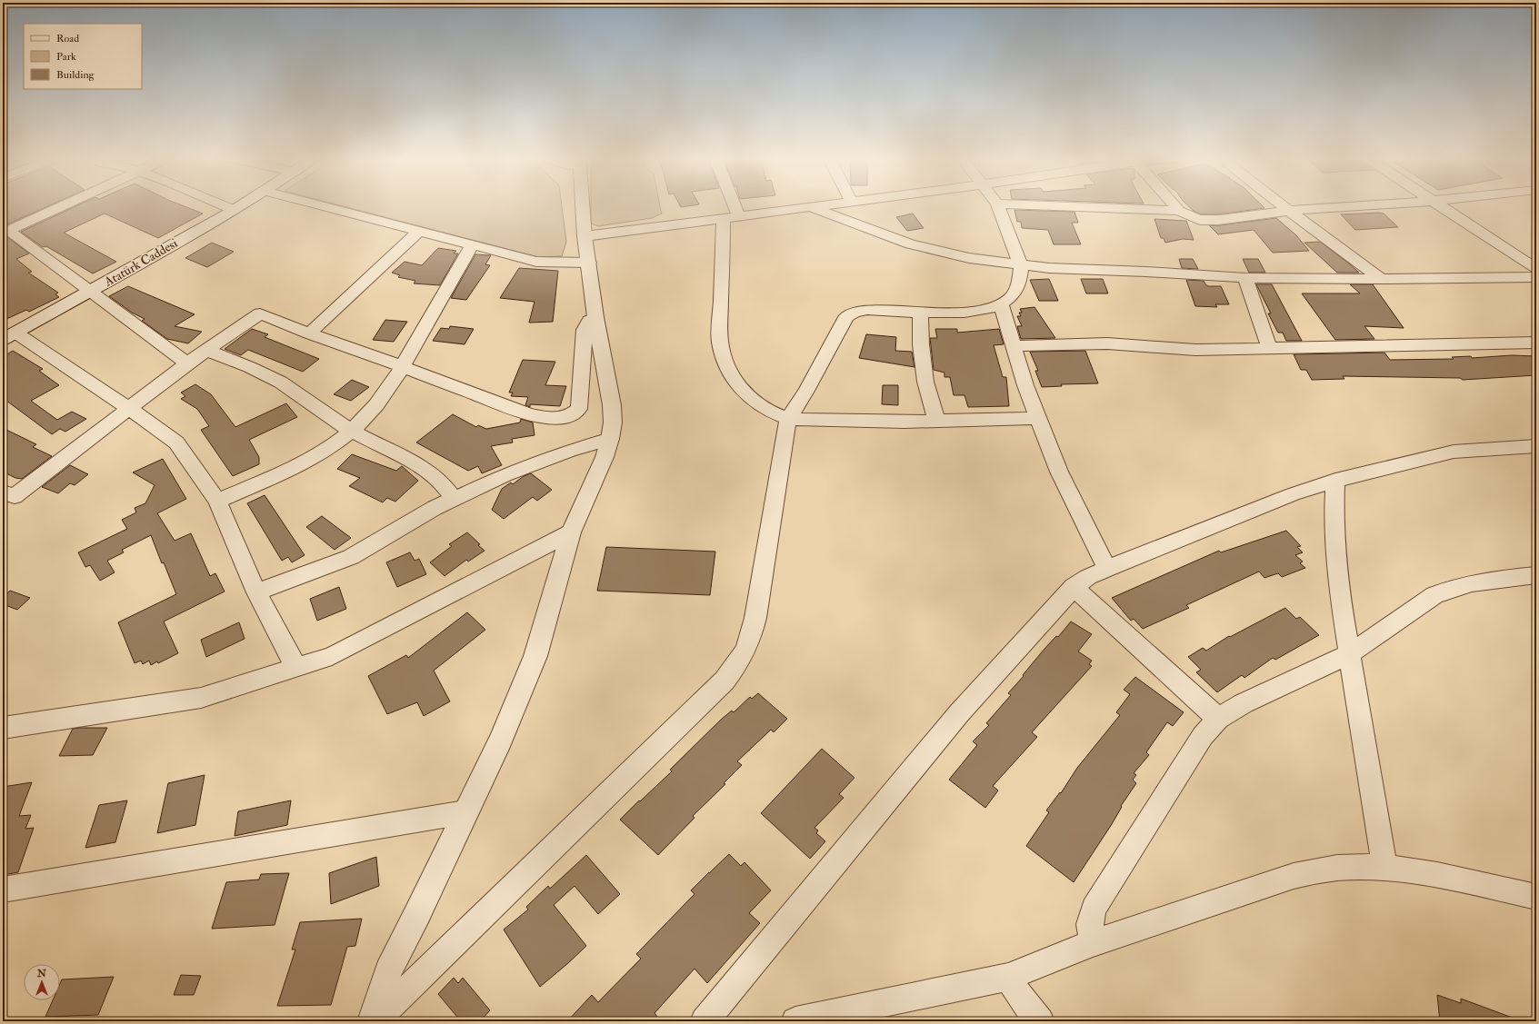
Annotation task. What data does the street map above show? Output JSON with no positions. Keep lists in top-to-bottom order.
{
  "streets": {
    "street": ["Atatürk Caddesi"]
  },
  "legend": ["Road", "Park", "Building"],
  "north": "top"
}
